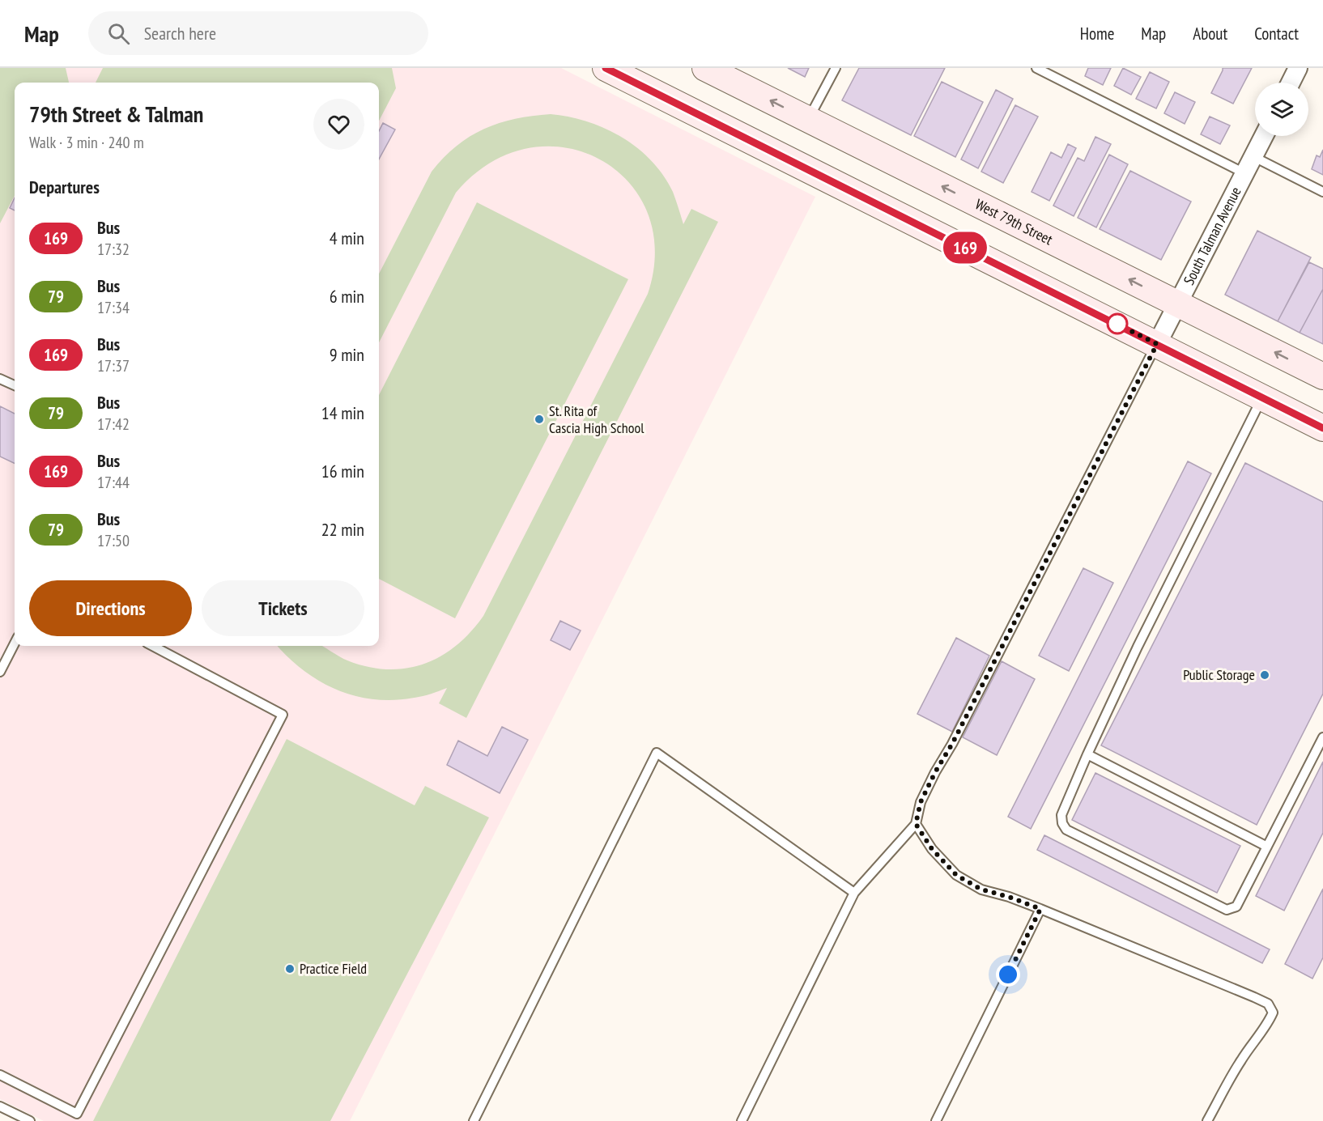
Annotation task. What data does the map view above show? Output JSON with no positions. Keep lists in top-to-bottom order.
{
  "streets": {
    "main road": ["West 79th Street"],
    "street": ["South Talman Avenue"]
  },
  "crossings": [
    ["West 79th Street", "South Talman Avenue"]
  ],
  "places": ["St. Rita of Cascia High School", "Public Storage", "Practice Field"],
  "lines": ["bus line 169"],
  "page": {
    "header": "Map",
    "search": "Search here",
    "nav": [
      "Home",
      "Map",
      "About",
      "Contact"
    ],
    "on_map": "169",
    "heading": [
      ["79th Street & Talman", "Walk · 3 min · 240 m"],
      "Departures"
    ],
    "list": [
      {
        "mark": "169",
        "name": "Bus",
        "note": "17:32",
        "value": "4 min"
      },
      {
        "mark": "79",
        "name": "Bus",
        "note": "17:34",
        "value": "6 min"
      },
      {
        "mark": "169",
        "name": "Bus",
        "note": "17:37",
        "value": "9 min"
      },
      {
        "mark": "79",
        "name": "Bus",
        "note": "17:42",
        "value": "14 min"
      },
      {
        "mark": "169",
        "name": "Bus",
        "note": "17:44",
        "value": "16 min"
      },
      {
        "mark": "79",
        "name": "Bus",
        "note": "17:50",
        "value": "22 min"
      }
    ],
    "buttons": ["Directions", "Tickets"]
  }
}
